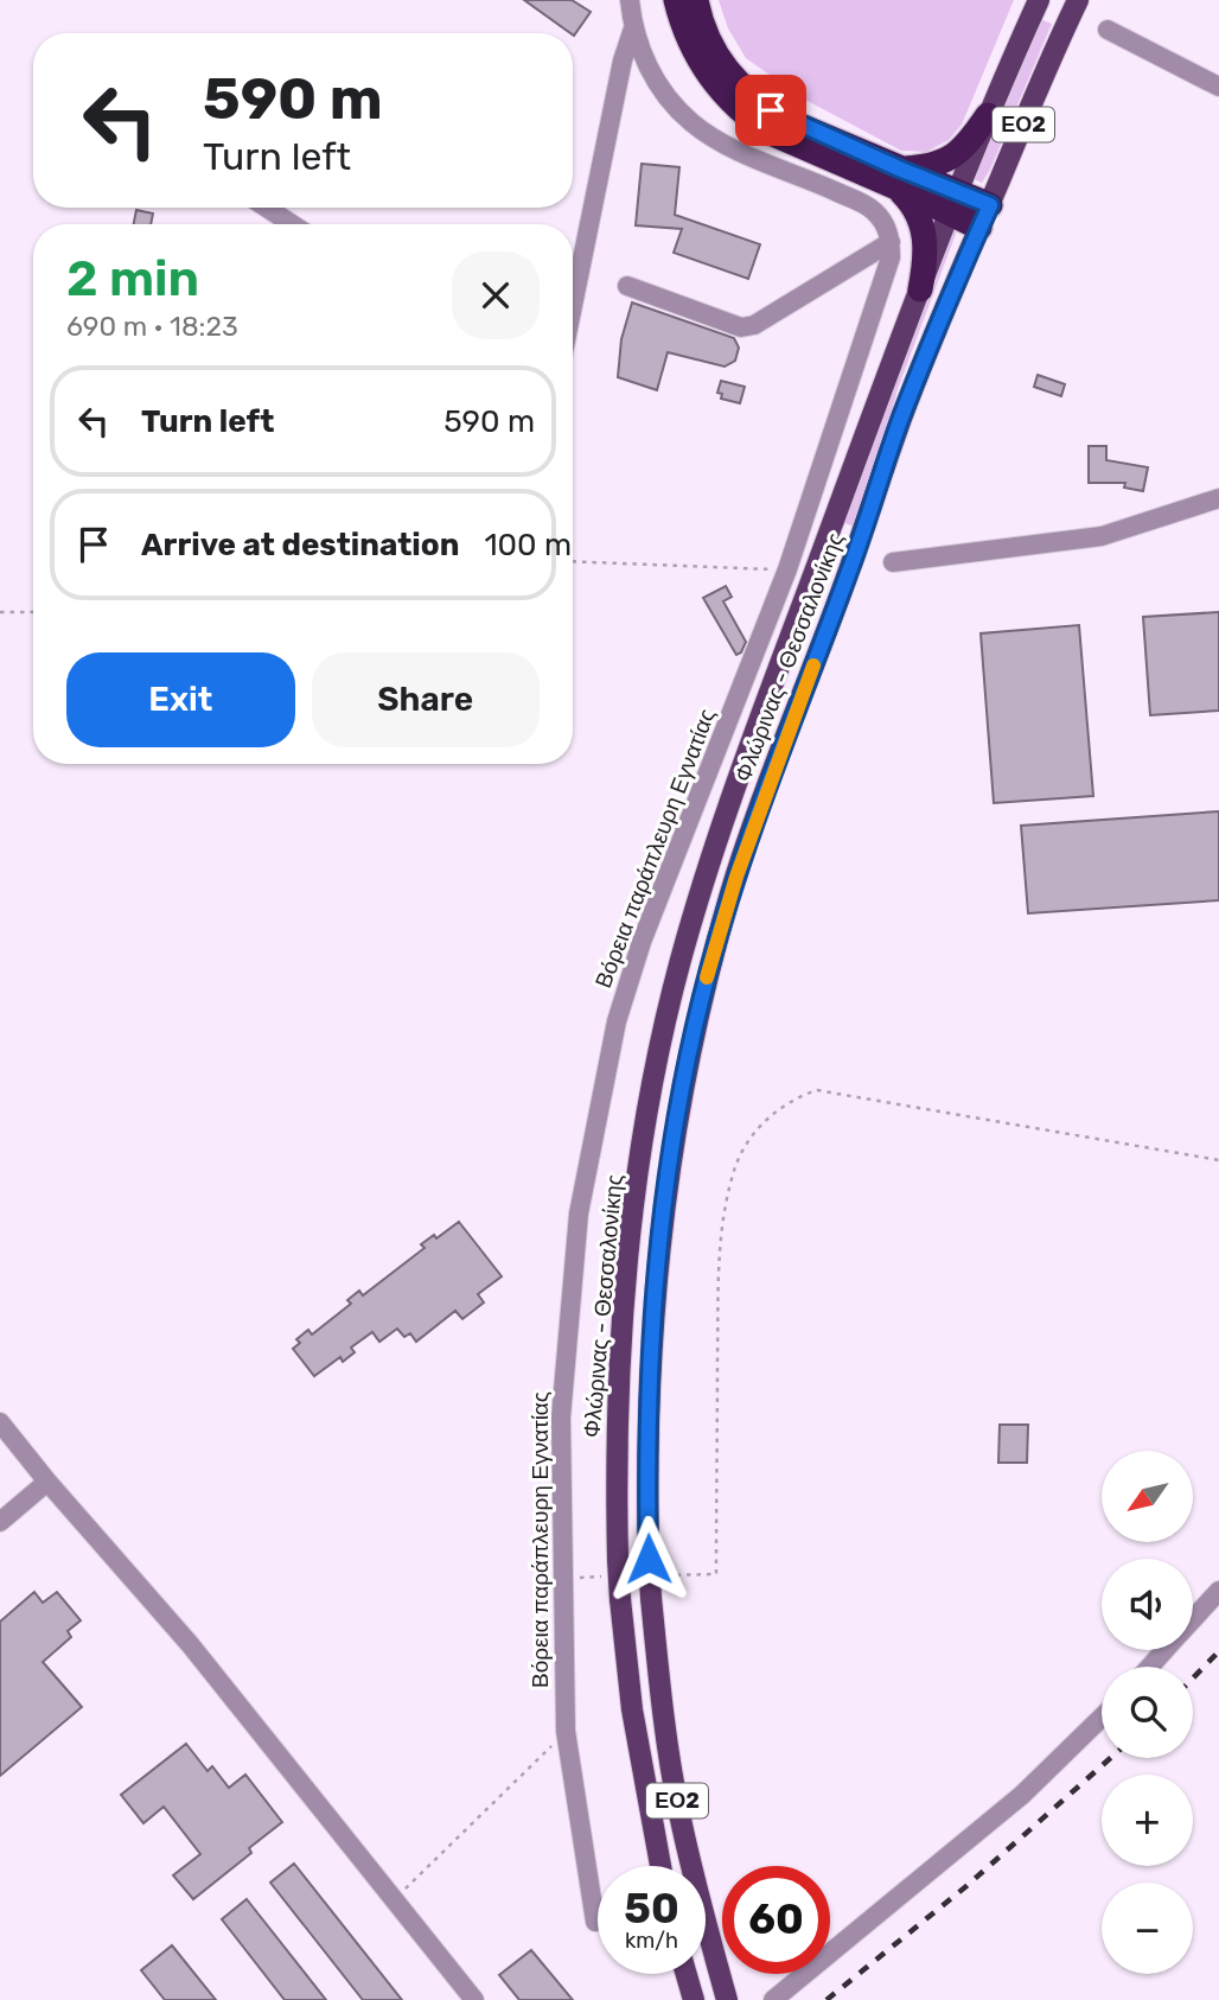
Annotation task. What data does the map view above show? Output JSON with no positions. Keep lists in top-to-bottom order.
{
  "streets": {
    "main road": ["ΕΟ2", "Φλώρινας - Θεσσαλονίκης"],
    "street": ["Βόρεια παράπλευρη Εγνατίας"]
  },
  "north": "bottom left",
  "page": {
    "turn": ["590 m", "Turn left"],
    "heading": ["2 min", "690 m · 18:23"],
    "list": [
      {
        "name": "Turn left",
        "value": "590 m"
      },
      {
        "name": "Arrive at destination",
        "value": "100 m"
      }
    ],
    "buttons": ["Exit", "Share"],
    "map_buttons": ["+", "−"],
    "speed": "50 km/h",
    "limit": "60"
  }
}
